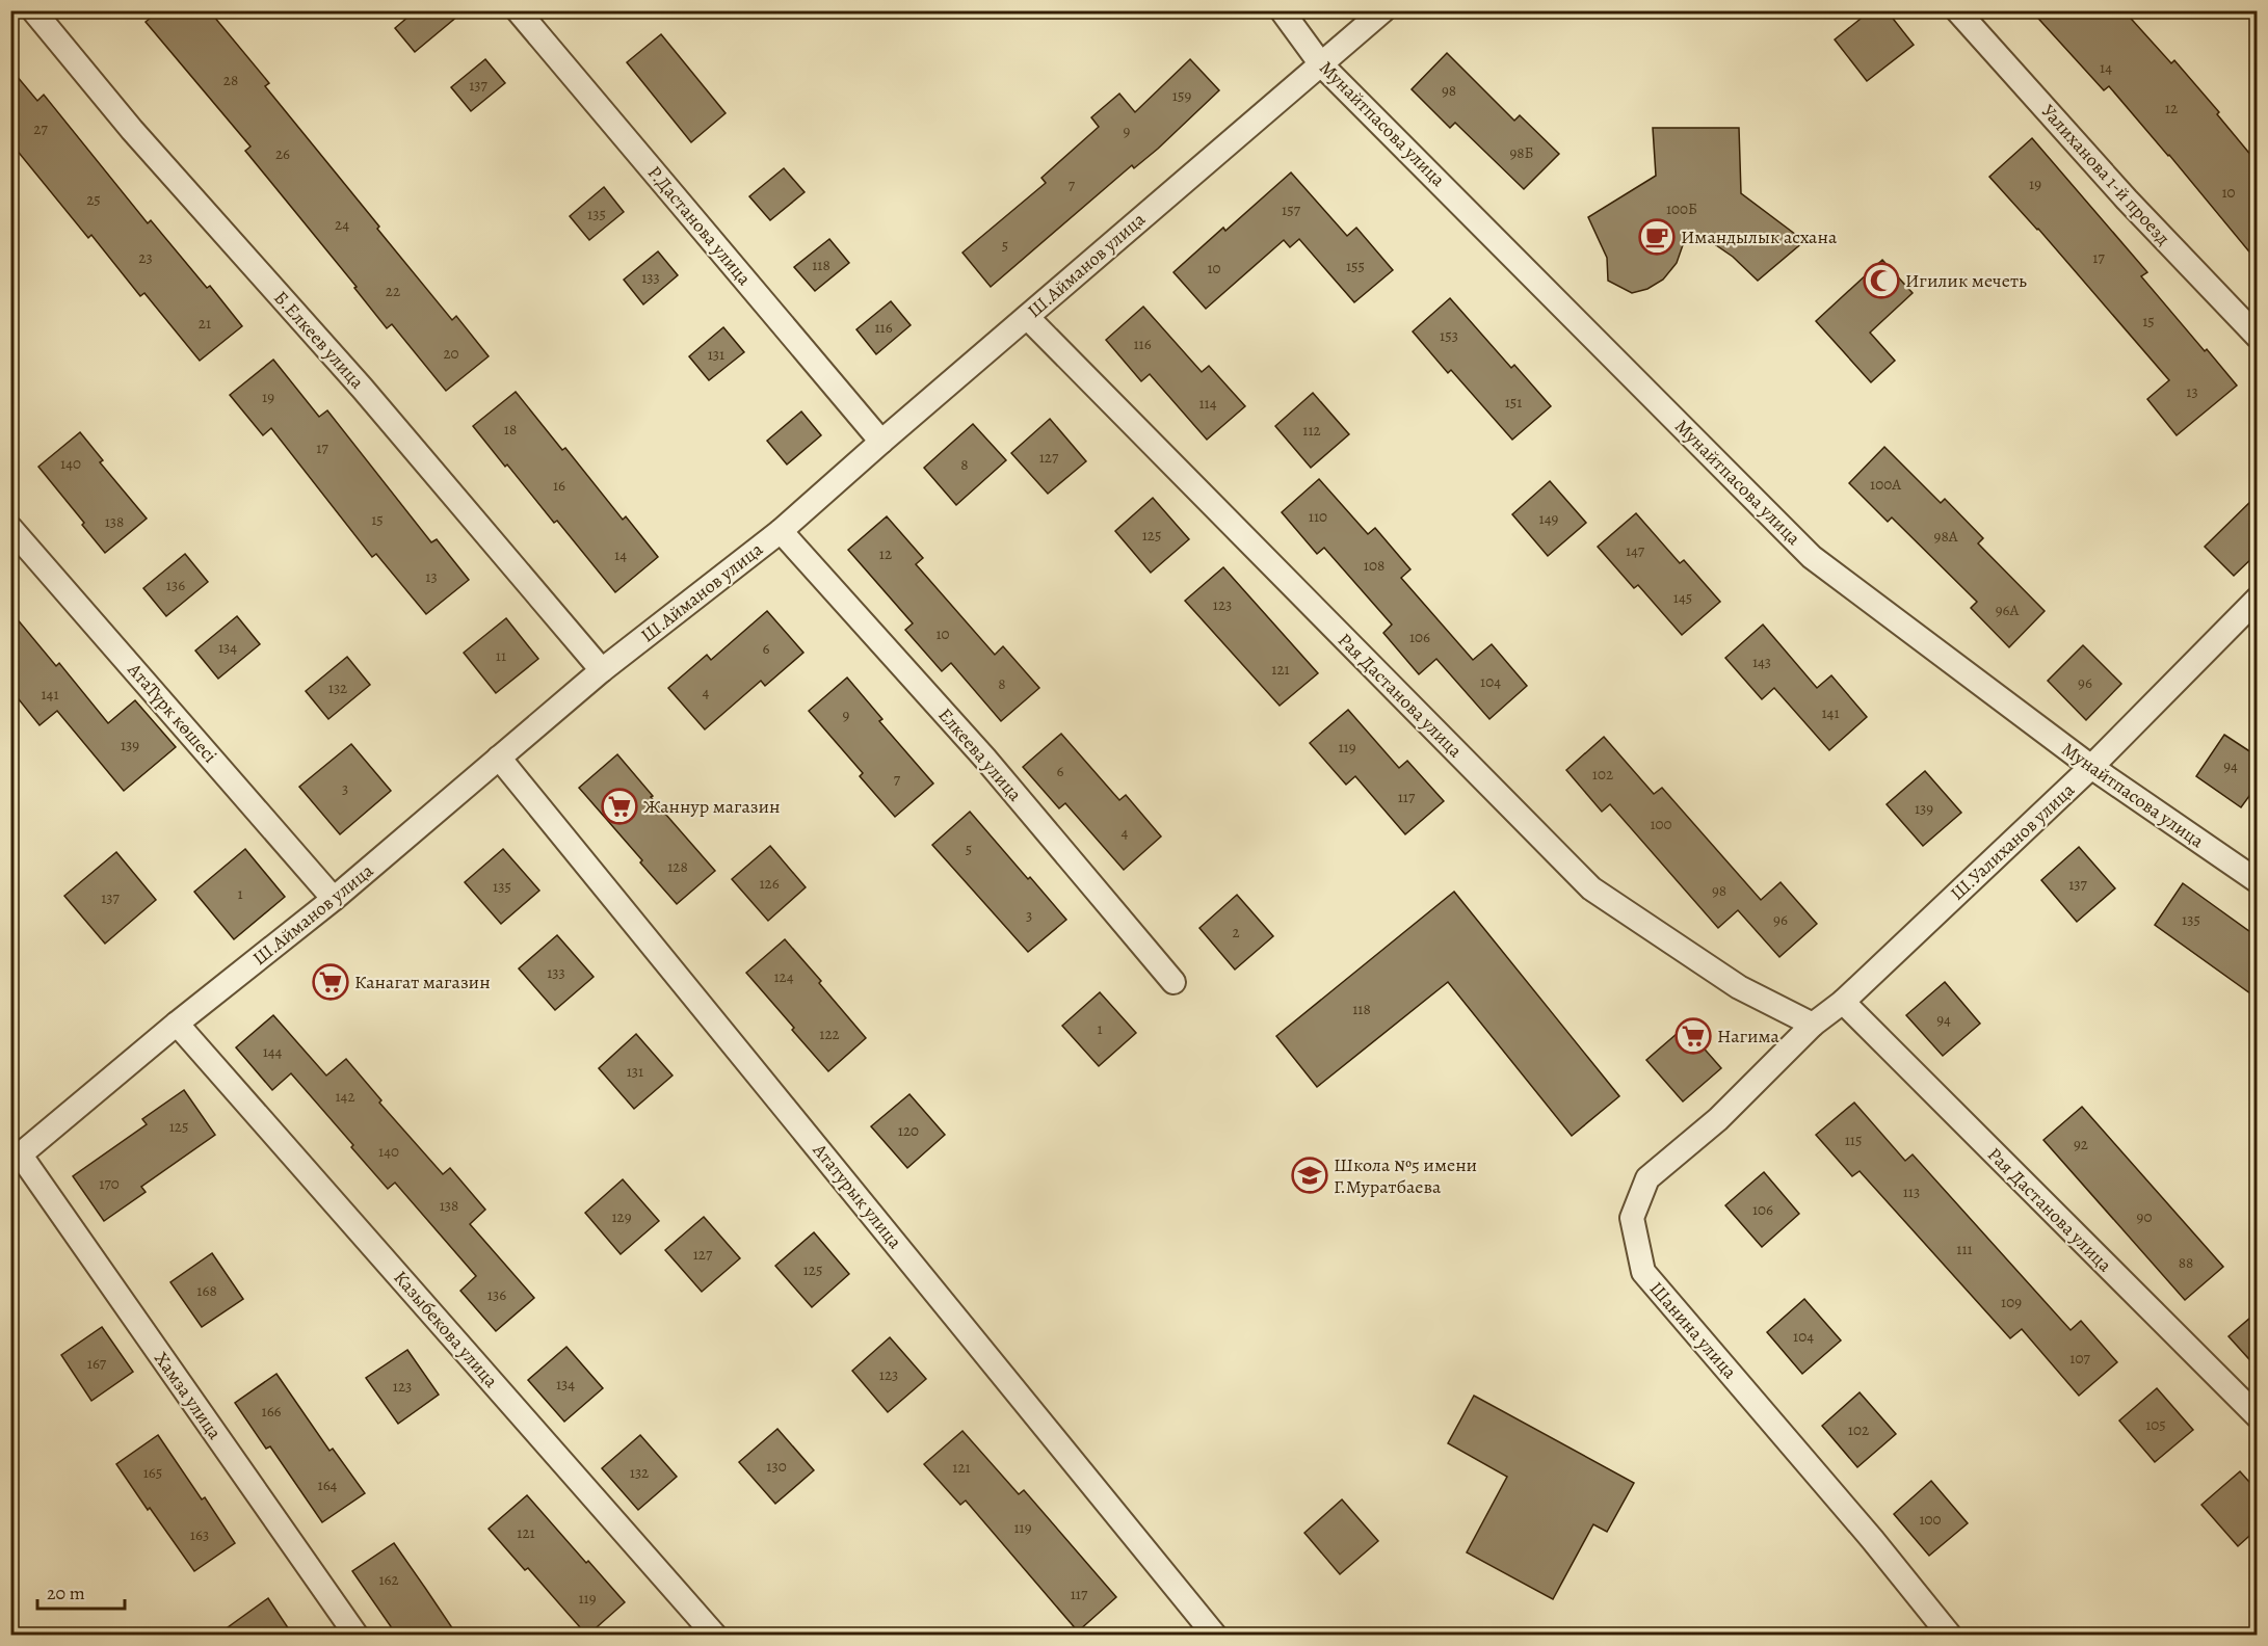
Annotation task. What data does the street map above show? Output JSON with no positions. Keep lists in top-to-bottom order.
{
  "streets": {
    "street": [
      "Мунайтпасова улица",
      "Уалиханова 1-й проезд",
      "Р.Дастанова улица",
      "Ш.Айманов улица",
      "Б.Елкеев улица",
      "Рая Дастанова улица",
      "АтаТүрк көшесі",
      "Елкеева улица",
      "Ш.Уалиханов улица",
      "Ататурык улица",
      "Казыбекова улица",
      "Шанина улица",
      "Хамза улица"
    ]
  },
  "crossings": [
    ["Мунайтпасова улица", "Ш.Айманов улица"],
    ["Мунайтпасова улица", "Ш.Уалиханов улица"],
    ["Р.Дастанова улица", "Ш.Айманов улица"],
    ["Ш.Айманов улица", "Б.Елкеев улица"],
    ["Ш.Айманов улица", "Рая Дастанова улица"],
    ["Ш.Айманов улица", "АтаТүрк көшесі"],
    ["Ш.Айманов улица", "Елкеева улица"],
    ["Ш.Айманов улица", "Ататурык улица"],
    ["Ш.Айманов улица", "Казыбекова улица"],
    ["Ш.Айманов улица", "Хамза улица"],
    ["Рая Дастанова улица", "Ш.Уалиханов улица"],
    ["Рая Дастанова улица", "Шанина улица"],
    ["Ш.Уалиханов улица", "Шанина улица"]
  ],
  "places": {
    "cafe": ["Имандылык асхана"],
    "mosque": ["Игилик мечеть"],
    "supermarket": ["Жаннур магазин", "Канагат магазин", "Нагима"],
    "school or university": ["Школа №5 имени Г.Муратбаева"]
  },
  "house_numbers": [
    "14",
    "28",
    "137",
    "98",
    "159",
    "12",
    "27",
    "9",
    "98Б",
    "26",
    "19",
    "7",
    "10",
    "25",
    "100Б",
    "157",
    "135",
    "24",
    "5",
    "23",
    "17",
    "118",
    "155",
    "10",
    "133",
    "22",
    "15",
    "21",
    "116",
    "153",
    "116",
    "20",
    "131",
    "13",
    "19",
    "151",
    "114",
    "18",
    "112",
    "17",
    "127",
    "140",
    "8",
    "100А",
    "16",
    "110",
    "149",
    "15",
    "138",
    "125",
    "98А",
    "147",
    "12",
    "14",
    "108",
    "13",
    "136",
    "145",
    "123",
    "96А",
    "10",
    "106",
    "134",
    "6",
    "11",
    "143",
    "121",
    "104",
    "96",
    "8",
    "132",
    "4",
    "141",
    "141",
    "9",
    "139",
    "119",
    "94",
    "6",
    "102",
    "7",
    "3",
    "117",
    "139",
    "100",
    "4",
    "5",
    "128",
    "126",
    "137",
    "135",
    "98",
    "1",
    "137",
    "3",
    "96",
    "135",
    "2",
    "133",
    "124",
    "118",
    "94",
    "1",
    "122",
    "144",
    "131",
    "142",
    "125",
    "120",
    "115",
    "92",
    "140",
    "170",
    "113",
    "138",
    "106",
    "129",
    "90",
    "111",
    "127",
    "88",
    "125",
    "168",
    "136",
    "109",
    "104",
    "107",
    "167",
    "123",
    "134",
    "123",
    "166",
    "105",
    "102",
    "130",
    "121",
    "165",
    "132",
    "164",
    "100",
    "119",
    "121",
    "163",
    "162",
    "117",
    "119"
  ],
  "scale_bar": "20 m"
}
